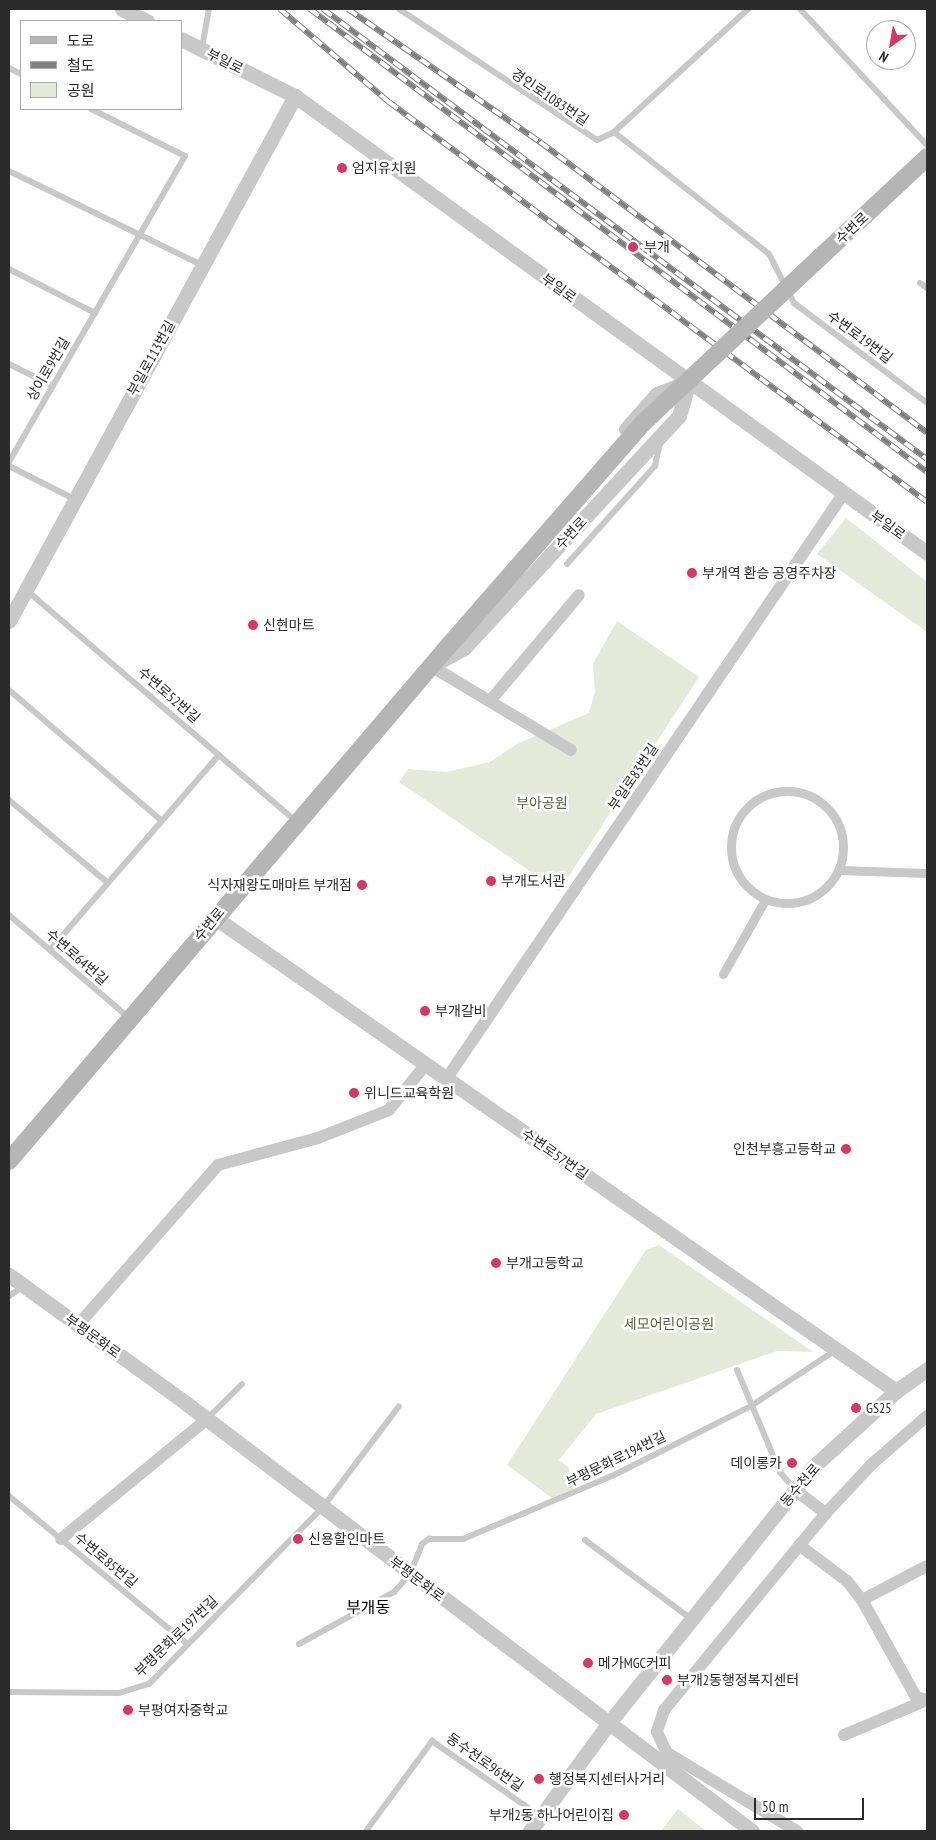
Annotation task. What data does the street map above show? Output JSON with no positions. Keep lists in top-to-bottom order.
{
  "streets": {
    "main road": ["수변로"],
    "street": [
      "부일로",
      "부일로113번길",
      "부일로83번길",
      "수변로57번길",
      "부평문화로",
      "동수천로"
    ],
    "lane": [
      "경인로1083번길",
      "수변로19번길",
      "상이로9번길",
      "수변로52번길",
      "수변로64번길",
      "부평문화로194번길",
      "수변로85번길",
      "부평문화로197번길",
      "동수천로96번길"
    ]
  },
  "crossings": [
    ["부일로", "수변로"],
    ["부일로", "부일로113번길"],
    ["부일로", "부일로83번길"],
    ["경인로1083번길", "수변로19번길"],
    ["수변로", "수변로52번길"],
    ["수변로", "수변로64번길"],
    ["수변로", "수변로57번길"],
    ["부일로113번길", "수변로52번길"],
    ["부일로83번길", "수변로57번길"],
    ["수변로57번길", "부평문화로194번길"],
    ["수변로57번길", "동수천로"],
    ["부평문화로", "부평문화로194번길"],
    ["부평문화로", "동수천로"],
    ["부평문화로", "부평문화로197번길"],
    ["동수천로", "동수천로96번길"],
    ["수변로85번길", "부평문화로197번길"]
  ],
  "districts": ["부개동"],
  "parks": ["부아공원", "세모어린이공원"],
  "places": [
    "엄지유치원",
    "부개",
    "부개역 환승 공영주차장",
    "신현마트",
    "부개도서관",
    "식자재왕도매마트 부개점",
    "부개갈비",
    "위니드교육학원",
    "인천부흥고등학교",
    "부개고등학교",
    "GS25",
    "데이롱카",
    "신용할인마트",
    "메가MGC커피",
    "부개2동행정복지센터",
    "부평여자중학교",
    "행정복지센터사거리",
    "부개2동 하나어린이집"
  ],
  "legend": ["도로", "철도", "공원"],
  "scale_bar": "50 m",
  "north": "bottom left"
}
